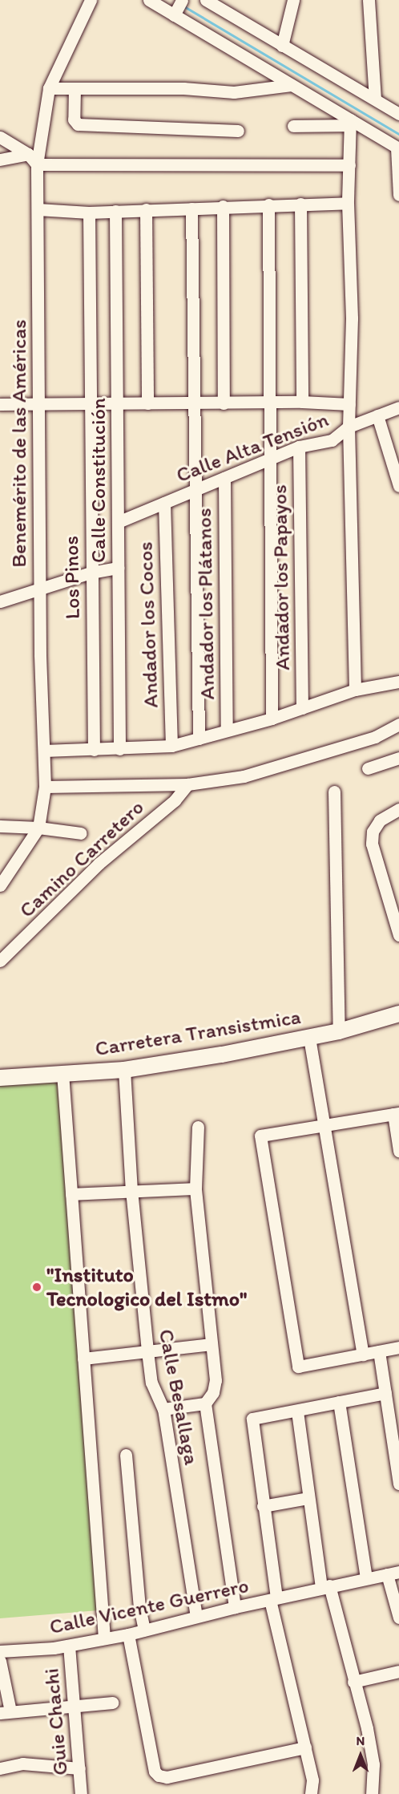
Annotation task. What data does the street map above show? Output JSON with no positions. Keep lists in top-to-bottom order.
{
  "streets": {
    "main road": ["Carretera Transistmica"],
    "street": [
      "Benemérito de las Américas",
      "Calle Alta Tensión",
      "Calle Constitución",
      "Los Pinos",
      "Andador los Papayos",
      "Andador los Plátanos",
      "Andador los Cocos",
      "Camino Carretero",
      "Calle Besallaga",
      "Calle Vicente Guerrero",
      "Guie Chachi"
    ]
  },
  "crossings": [
    ["Calle Alta Tensión", "Calle Constitución"],
    ["Calle Alta Tensión", "Andador los Papayos"],
    ["Calle Alta Tensión", "Andador los Plátanos"],
    ["Calle Alta Tensión", "Andador los Cocos"],
    ["Carretera Transistmica", "Calle Besallaga"],
    ["Calle Besallaga", "Calle Vicente Guerrero"],
    ["Calle Vicente Guerrero", "Guie Chachi"]
  ],
  "places": ["\"Instituto Tecnologico del Istmo\""],
  "north": "top"
}
